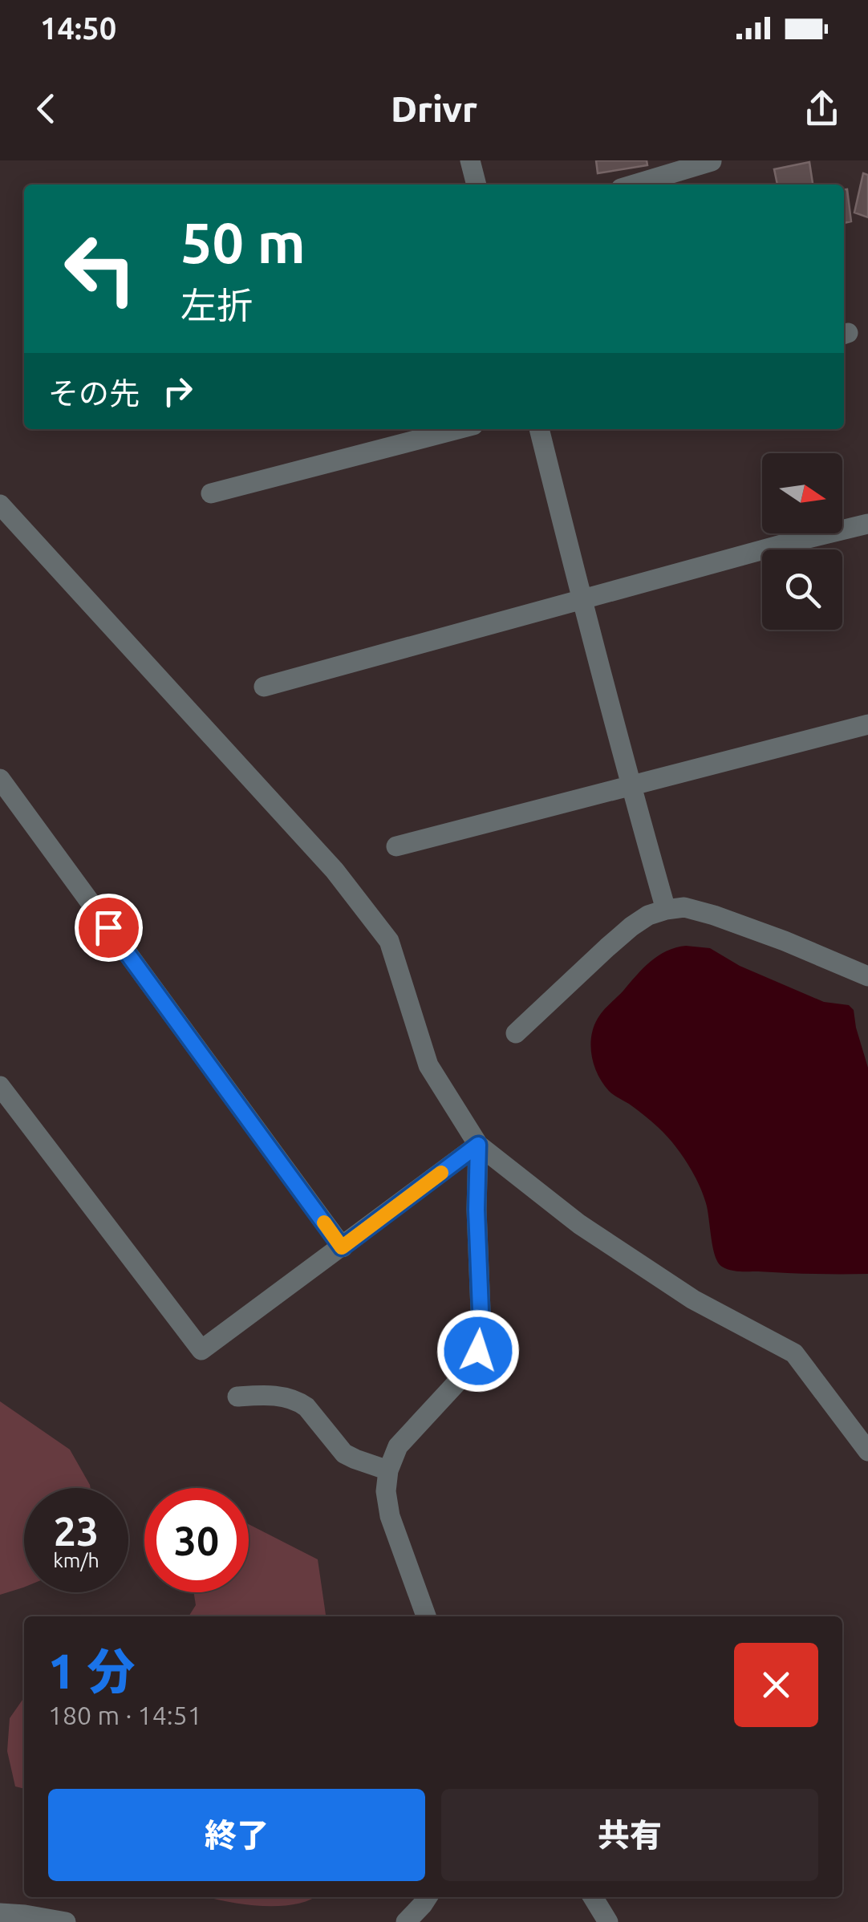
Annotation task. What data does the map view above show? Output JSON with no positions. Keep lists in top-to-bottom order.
{
  "north": "right",
  "page": {
    "status": "14:50",
    "header": "Drivr",
    "turn": ["50 m", "左折"],
    "then": "その先",
    "speed": "23 km/h",
    "limit": "30",
    "heading": ["1 分", "180 m · 14:51"],
    "buttons": ["終了", "共有"]
  }
}
